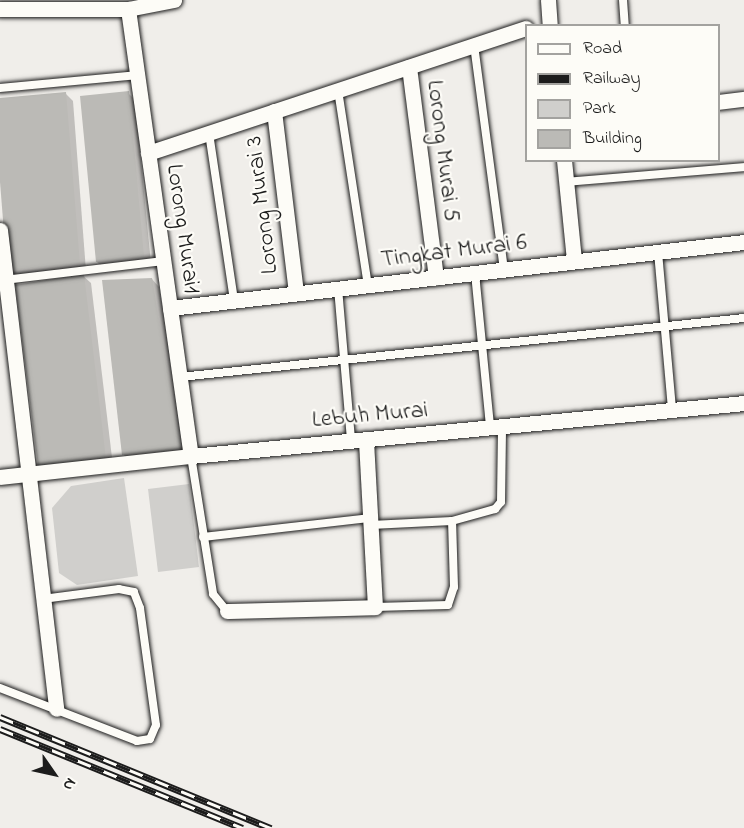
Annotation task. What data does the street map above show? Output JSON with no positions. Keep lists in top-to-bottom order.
{
  "streets": {
    "street": [
      "Lorong Murai 5",
      "Lorong Murai 3",
      "Lorong Murai1",
      "Tingkat Murai 6",
      "Lebuh Murai"
    ]
  },
  "crossings": [
    ["Lorong Murai 5", "Tingkat Murai 6"],
    ["Lorong Murai 3", "Tingkat Murai 6"],
    ["Lorong Murai1", "Tingkat Murai 6"],
    ["Lorong Murai1", "Lebuh Murai"]
  ],
  "legend": [
    "Road",
    "Railway",
    "Park",
    "Building"
  ],
  "north": "bottom right"
}
